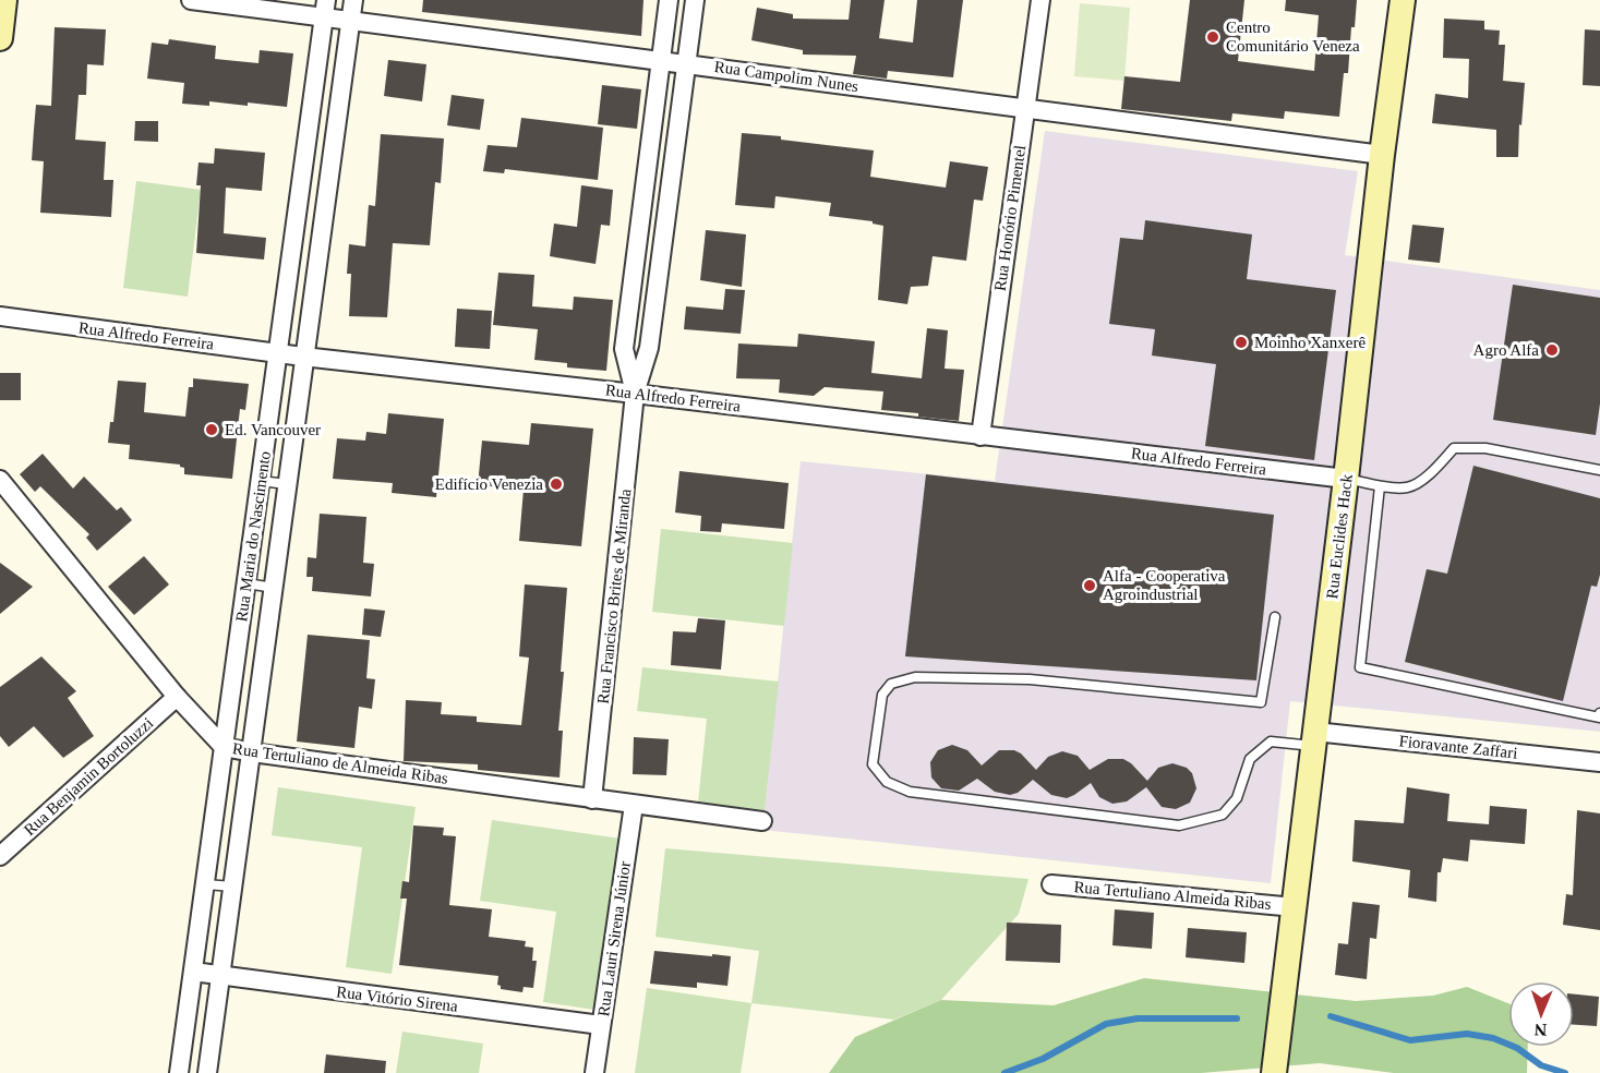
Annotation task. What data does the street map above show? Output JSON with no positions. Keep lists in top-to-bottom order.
{
  "streets": {
    "main road": ["Rua Euclides Hack"],
    "street": [
      "Rua Campolim Nunes",
      "Rua Honório Pimentel",
      "Rua Alfredo Ferreira",
      "Rua Maria do Nascimento",
      "Rua Francisco Brites de Miranda",
      "Fioravante Zaffari",
      "Rua Tertuliano de Almeida Ribas",
      "Rua Benjamin Bortoluzzi",
      "Rua Tertuliano Almeida Ribas",
      "Rua Lauri Sirena Júnior",
      "Rua Vitório Sirena"
    ]
  },
  "crossings": [
    ["Rua Campolim Nunes", "Rua Honório Pimentel"],
    ["Rua Campolim Nunes", "Rua Maria do Nascimento"],
    ["Rua Campolim Nunes", "Rua Euclides Hack"],
    ["Rua Campolim Nunes", "Rua Francisco Brites de Miranda"],
    ["Rua Honório Pimentel", "Rua Alfredo Ferreira"],
    ["Rua Alfredo Ferreira", "Rua Maria do Nascimento"],
    ["Rua Alfredo Ferreira", "Rua Euclides Hack"],
    ["Rua Alfredo Ferreira", "Rua Francisco Brites de Miranda"],
    ["Rua Maria do Nascimento", "Rua Tertuliano de Almeida Ribas"],
    ["Rua Maria do Nascimento", "Rua Vitório Sirena"],
    ["Rua Euclides Hack", "Fioravante Zaffari"],
    ["Rua Euclides Hack", "Rua Tertuliano Almeida Ribas"],
    ["Rua Francisco Brites de Miranda", "Rua Tertuliano de Almeida Ribas"],
    ["Rua Tertuliano de Almeida Ribas", "Rua Benjamin Bortoluzzi"],
    ["Rua Tertuliano de Almeida Ribas", "Rua Lauri Sirena Júnior"],
    ["Rua Lauri Sirena Júnior", "Rua Vitório Sirena"]
  ],
  "places": [
    "Centro Comunitário Veneza",
    "Moinho Xanxerê",
    "Agro Alfa",
    "Ed. Vancouver",
    "Edifício Venezia",
    "Alfa - Cooperativa Agroindustrial"
  ],
  "north": "bottom"
}
